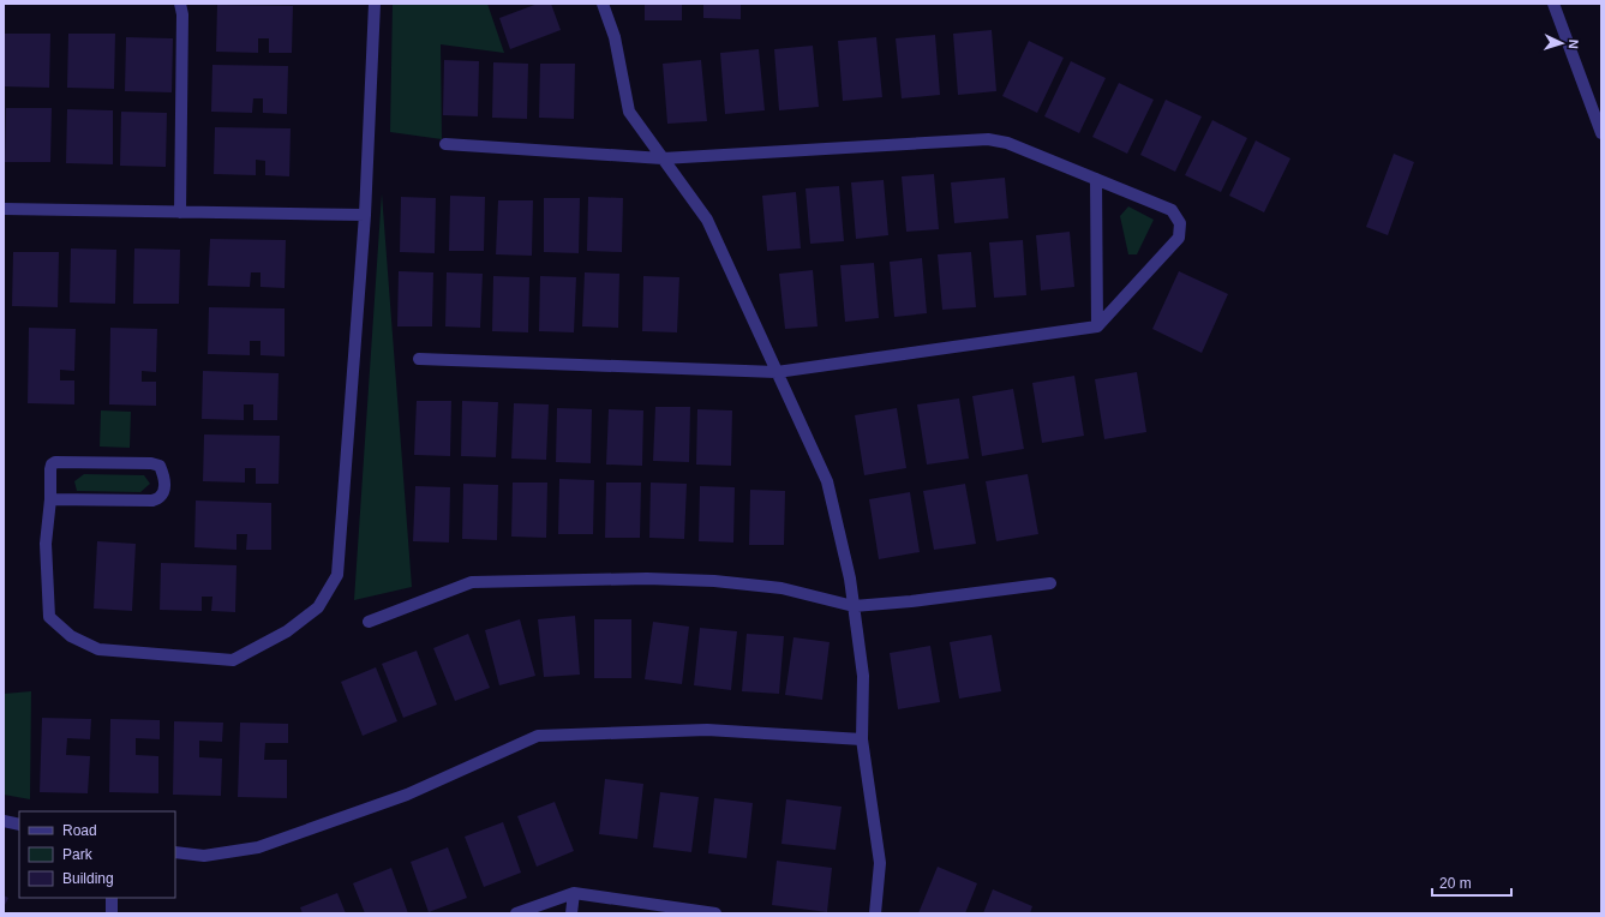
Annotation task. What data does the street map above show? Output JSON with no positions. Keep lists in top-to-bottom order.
{
  "legend": ["Road", "Park", "Building"],
  "scale_bar": "20 m",
  "north": "right"
}
